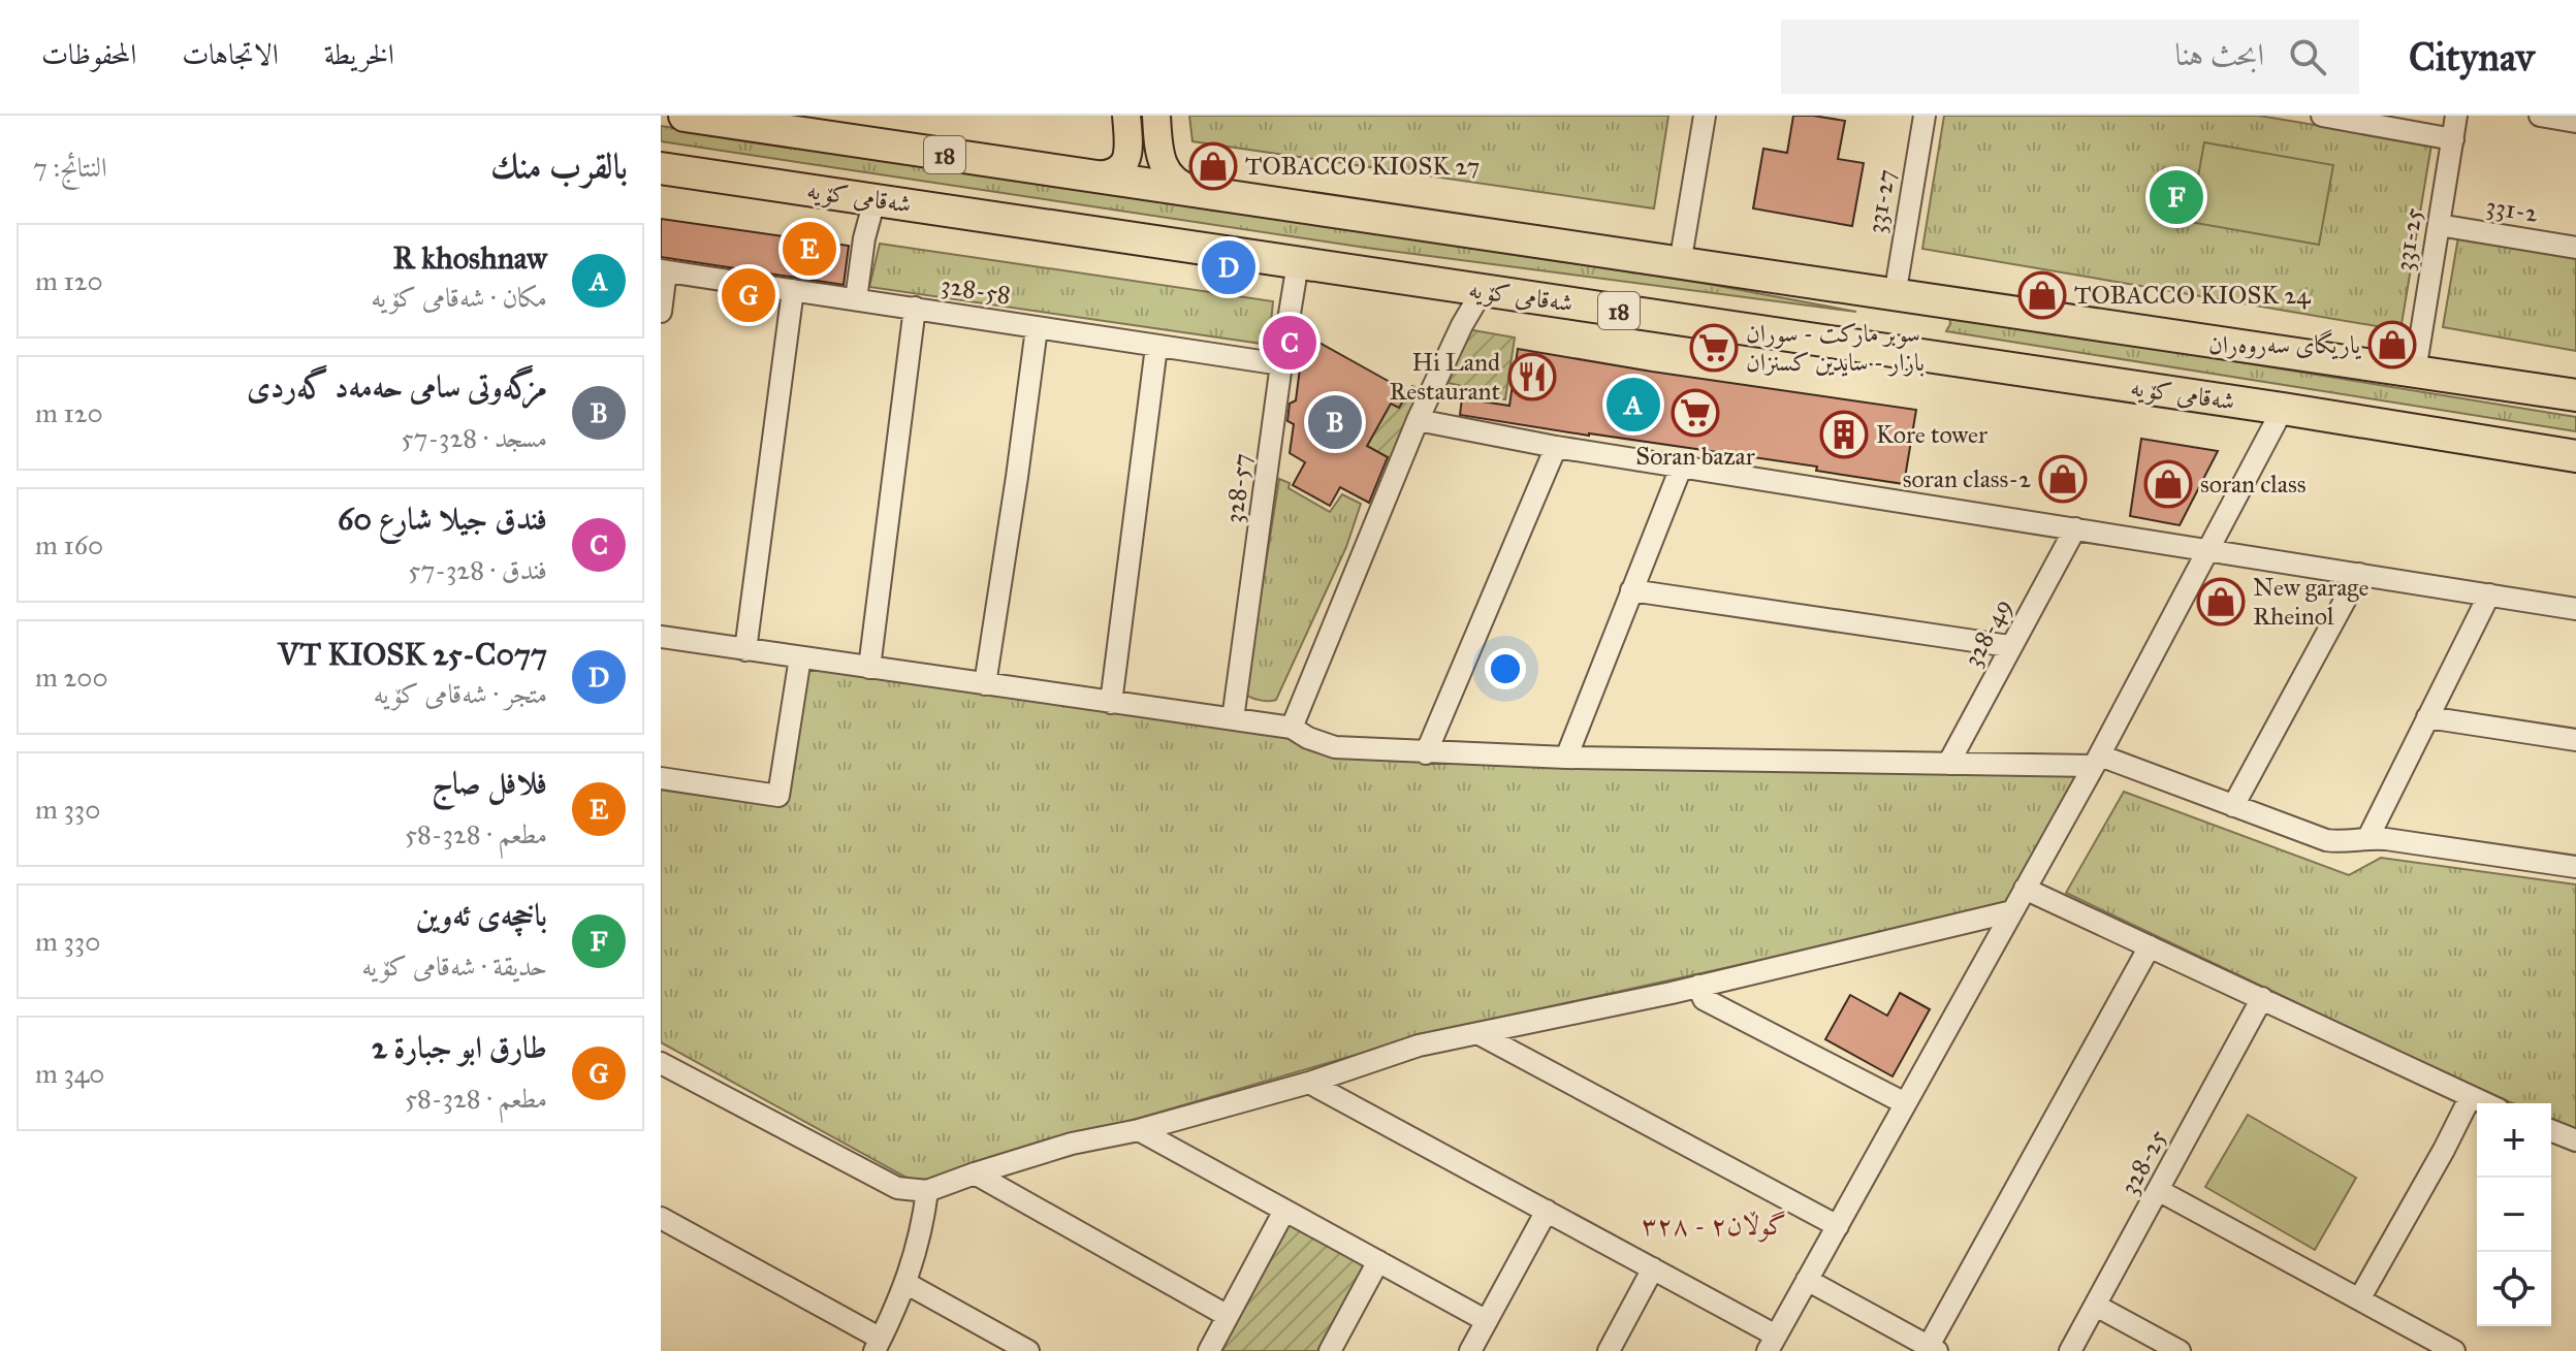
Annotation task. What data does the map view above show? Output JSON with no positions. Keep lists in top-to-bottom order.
{
  "streets": {
    "highway": ["18", "شەقامی کۆیە"],
    "street": [
      "331-27",
      "331-2",
      "331-25",
      "328-58",
      "328-57",
      "328-49",
      "328-25"
    ]
  },
  "crossings": [
    ["18", "331-27"],
    ["18", "331-25"],
    ["شەقامی کۆیە", "328-57"],
    ["331-2", "331-25"],
    ["328-58", "328-57"]
  ],
  "districts": ["گوڵان٢ - ٣٢٨"],
  "places": {
    "shop": [
      "TOBACCO KIOSK 27",
      "TOBACCO KIOSK 24",
      "یاریگای سەروەران",
      "soran class-2",
      "soran class",
      "New garage Rheinol"
    ],
    "supermarket": ["سوبر ماركت - سوران بازار - سايدين كسنزان", "Soran bazar"],
    "restaurant": ["Hi Land Restaurant"],
    "building": ["Kore tower"]
  },
  "page": {
    "header": "Citynav",
    "search": "ابحث هنا",
    "nav": ["الخريطة", "الاتجاهات", "المحفوظات"],
    "heading": ["بالقرب منك", "النتائج: 7"],
    "pins": [
      "F",
      "E",
      "D",
      "G",
      "C",
      "A",
      "B"
    ],
    "list": [
      {
        "mark": "A",
        "name": "R khoshnaw",
        "note": "مكان · شەقامی کۆیە",
        "value": "120 m"
      },
      {
        "mark": "B",
        "name": "مزگەوتی سامی حەمەد گەردی",
        "note": "مسجد · 328-57",
        "value": "120 m"
      },
      {
        "mark": "C",
        "name": "فندق جيلا شارع 60",
        "note": "فندق · 328-57",
        "value": "160 m"
      },
      {
        "mark": "D",
        "name": "VT KIOSK 25-C077",
        "note": "متجر · شەقامی کۆیە",
        "value": "200 m"
      },
      {
        "mark": "E",
        "name": "فلافل صاج",
        "note": "مطعم · 328-58",
        "value": "330 m"
      },
      {
        "mark": "F",
        "name": "باخچەی ئەوین",
        "note": "حديقة · شەقامی کۆیە",
        "value": "330 m"
      },
      {
        "mark": "G",
        "name": "طارق ابو جبارة 2",
        "note": "مطعم · 328-58",
        "value": "340 m"
      }
    ],
    "map_buttons": ["+", "−"]
  }
}
